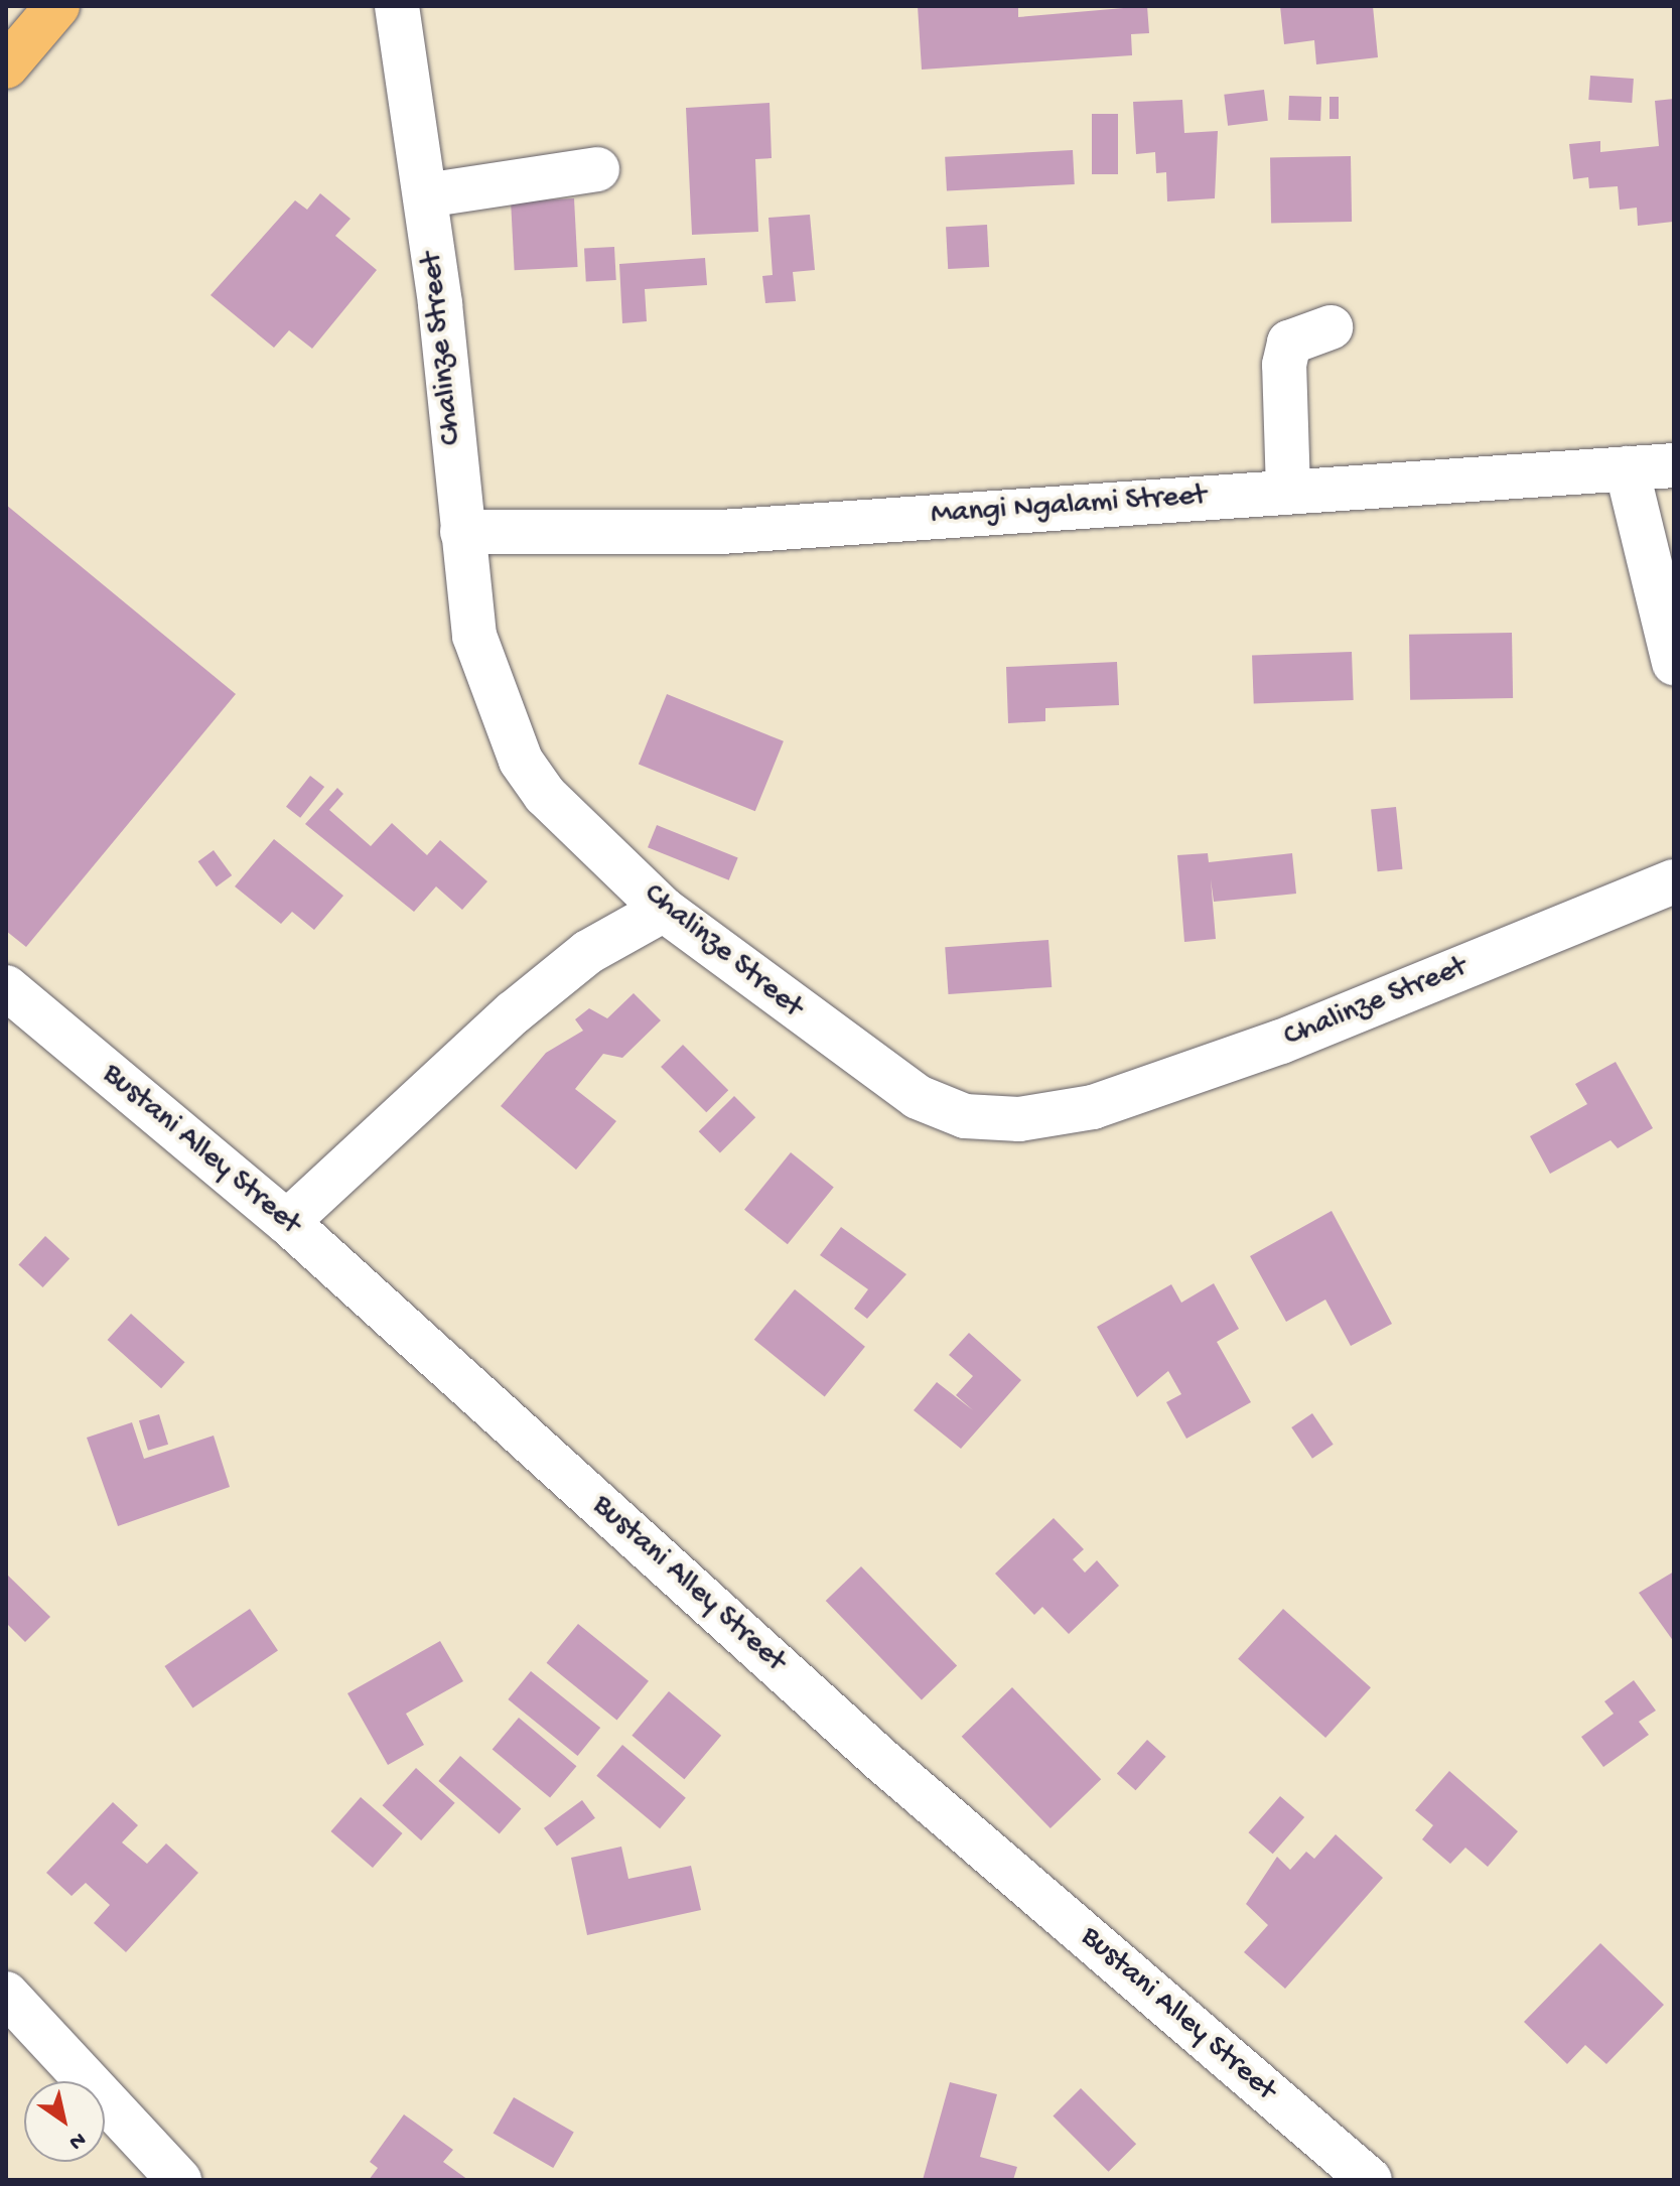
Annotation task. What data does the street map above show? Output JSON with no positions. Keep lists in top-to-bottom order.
{
  "streets": {
    "street": ["Chalinze Street", "Mangi Ngalami Street", "Bustani Alley Street"]
  },
  "crossings": [
    ["Chalinze Street", "Mangi Ngalami Street"]
  ],
  "north": "bottom right"
}
